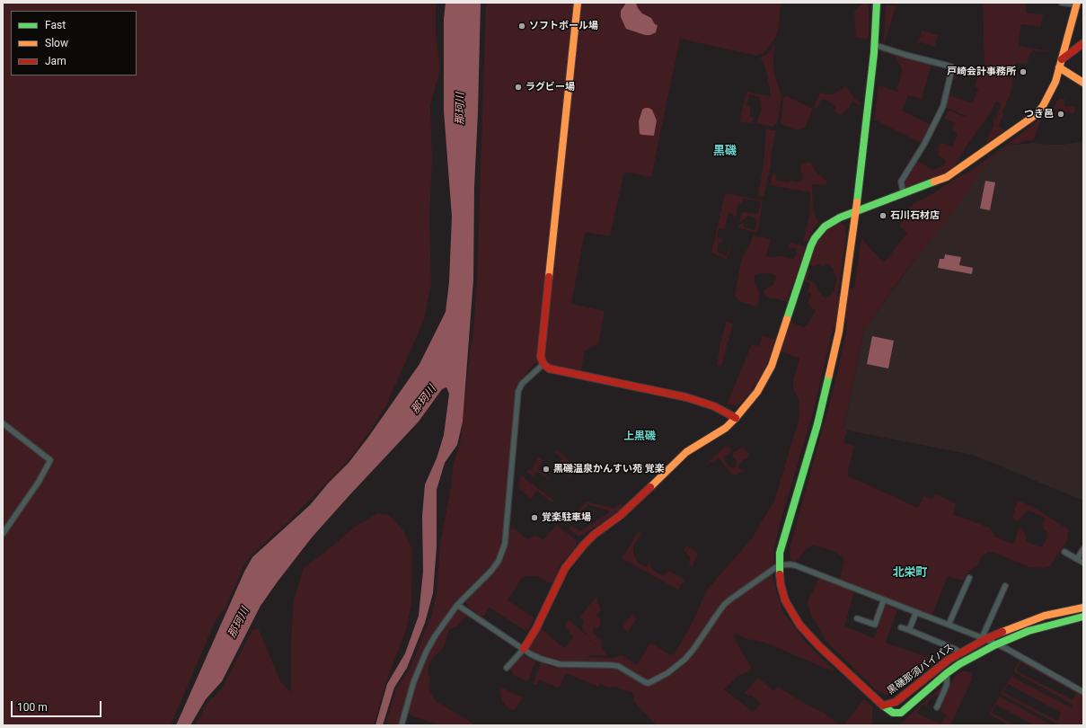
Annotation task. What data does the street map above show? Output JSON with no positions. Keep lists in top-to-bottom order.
{
  "streets": {
    "street": ["黒磯那須バイパス"]
  },
  "districts": ["黒磯", "上黒磯", "北栄町"],
  "water": ["那珂川"],
  "places": [
    "ソフトボール場",
    "戸崎会計事務所",
    "ラグビー場",
    "つき邑",
    "石川石材店",
    "黒磯温泉かんすい苑 覚楽",
    "覚楽駐車場"
  ],
  "legend": ["Fast", "Slow", "Jam"],
  "scale_bar": "100 m"
}
